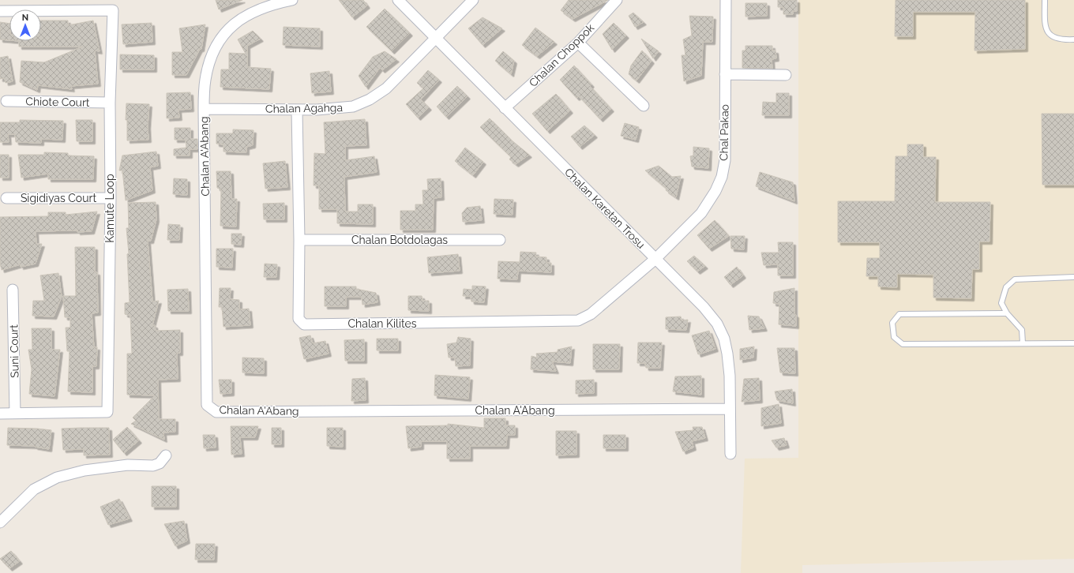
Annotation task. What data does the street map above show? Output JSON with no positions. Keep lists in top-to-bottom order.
{
  "streets": {
    "street": [
      "Chalan Choppok",
      "Chiote Court",
      "Chalan Agahga",
      "Chal Pakao",
      "Chalan A'Abang",
      "Sigidiyas Court",
      "Kamute Loop",
      "Chalan Karetan Trosu",
      "Chalan Botdolagas",
      "Chalan Kilites",
      "Suni Court"
    ]
  },
  "crossings": [
    ["Chalan Choppok", "Chalan Karetan Trosu"],
    ["Chiote Court", "Kamute Loop"],
    ["Chalan Agahga", "Chalan A'Abang"],
    ["Chalan Agahga", "Chalan Karetan Trosu"],
    ["Chalan Agahga", "Chalan Kilites"],
    ["Chal Pakao", "Chalan Karetan Trosu"],
    ["Chal Pakao", "Chalan Kilites"],
    ["Chalan A'Abang", "Chalan Karetan Trosu"],
    ["Sigidiyas Court", "Kamute Loop"],
    ["Kamute Loop", "Suni Court"],
    ["Chalan Karetan Trosu", "Chalan Kilites"],
    ["Chalan Botdolagas", "Chalan Kilites"]
  ],
  "north": "top"
}
